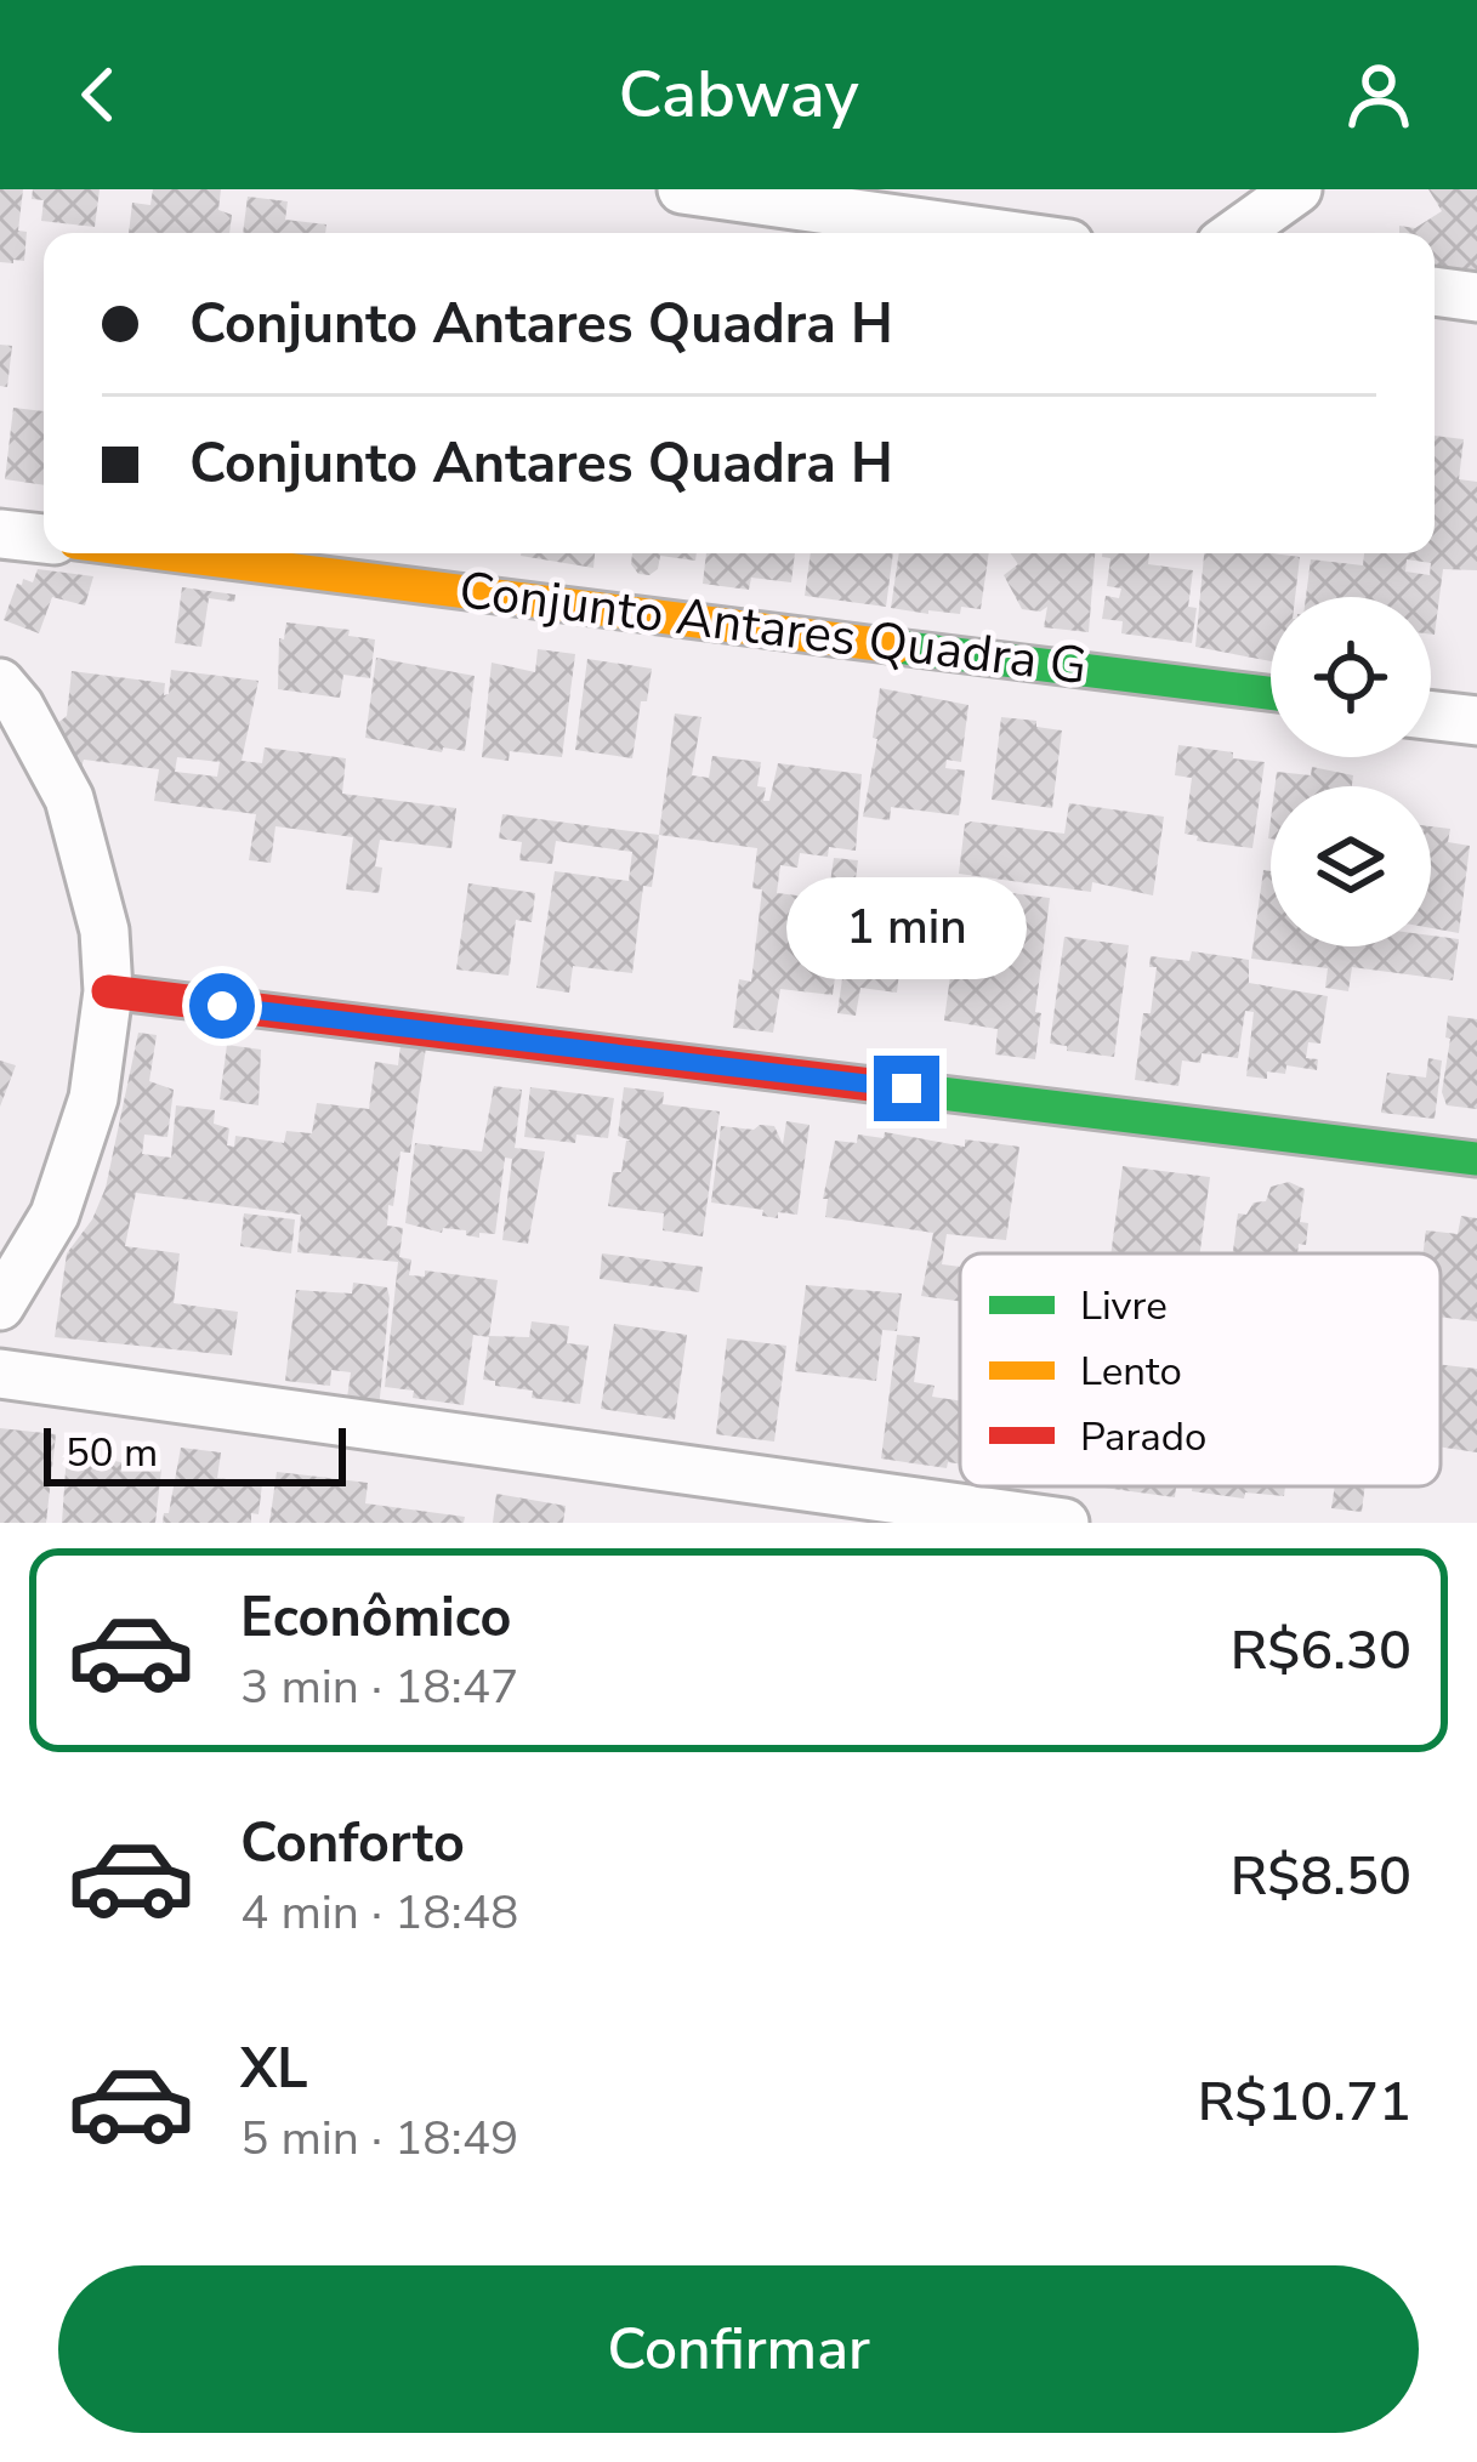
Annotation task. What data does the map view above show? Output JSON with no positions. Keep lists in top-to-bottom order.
{
  "streets": {
    "street": ["Conjunto Antares Quadra G"]
  },
  "legend": ["Livre", "Lento", "Parado"],
  "scale_bar": "50 m",
  "page": {
    "header": "Cabway",
    "banner": ["Conjunto Antares Quadra H", "Conjunto Antares Quadra H"],
    "bubble": "1 min",
    "scale": "50 m",
    "list": [
      {
        "name": "Econômico",
        "note": "3 min · 18:47",
        "value": "R$6.30"
      },
      {
        "name": "Conforto",
        "note": "4 min · 18:48",
        "value": "R$8.50"
      },
      {
        "name": "XL",
        "note": "5 min · 18:49",
        "value": "R$10.71"
      }
    ],
    "buttons": "Confirmar"
  }
}
